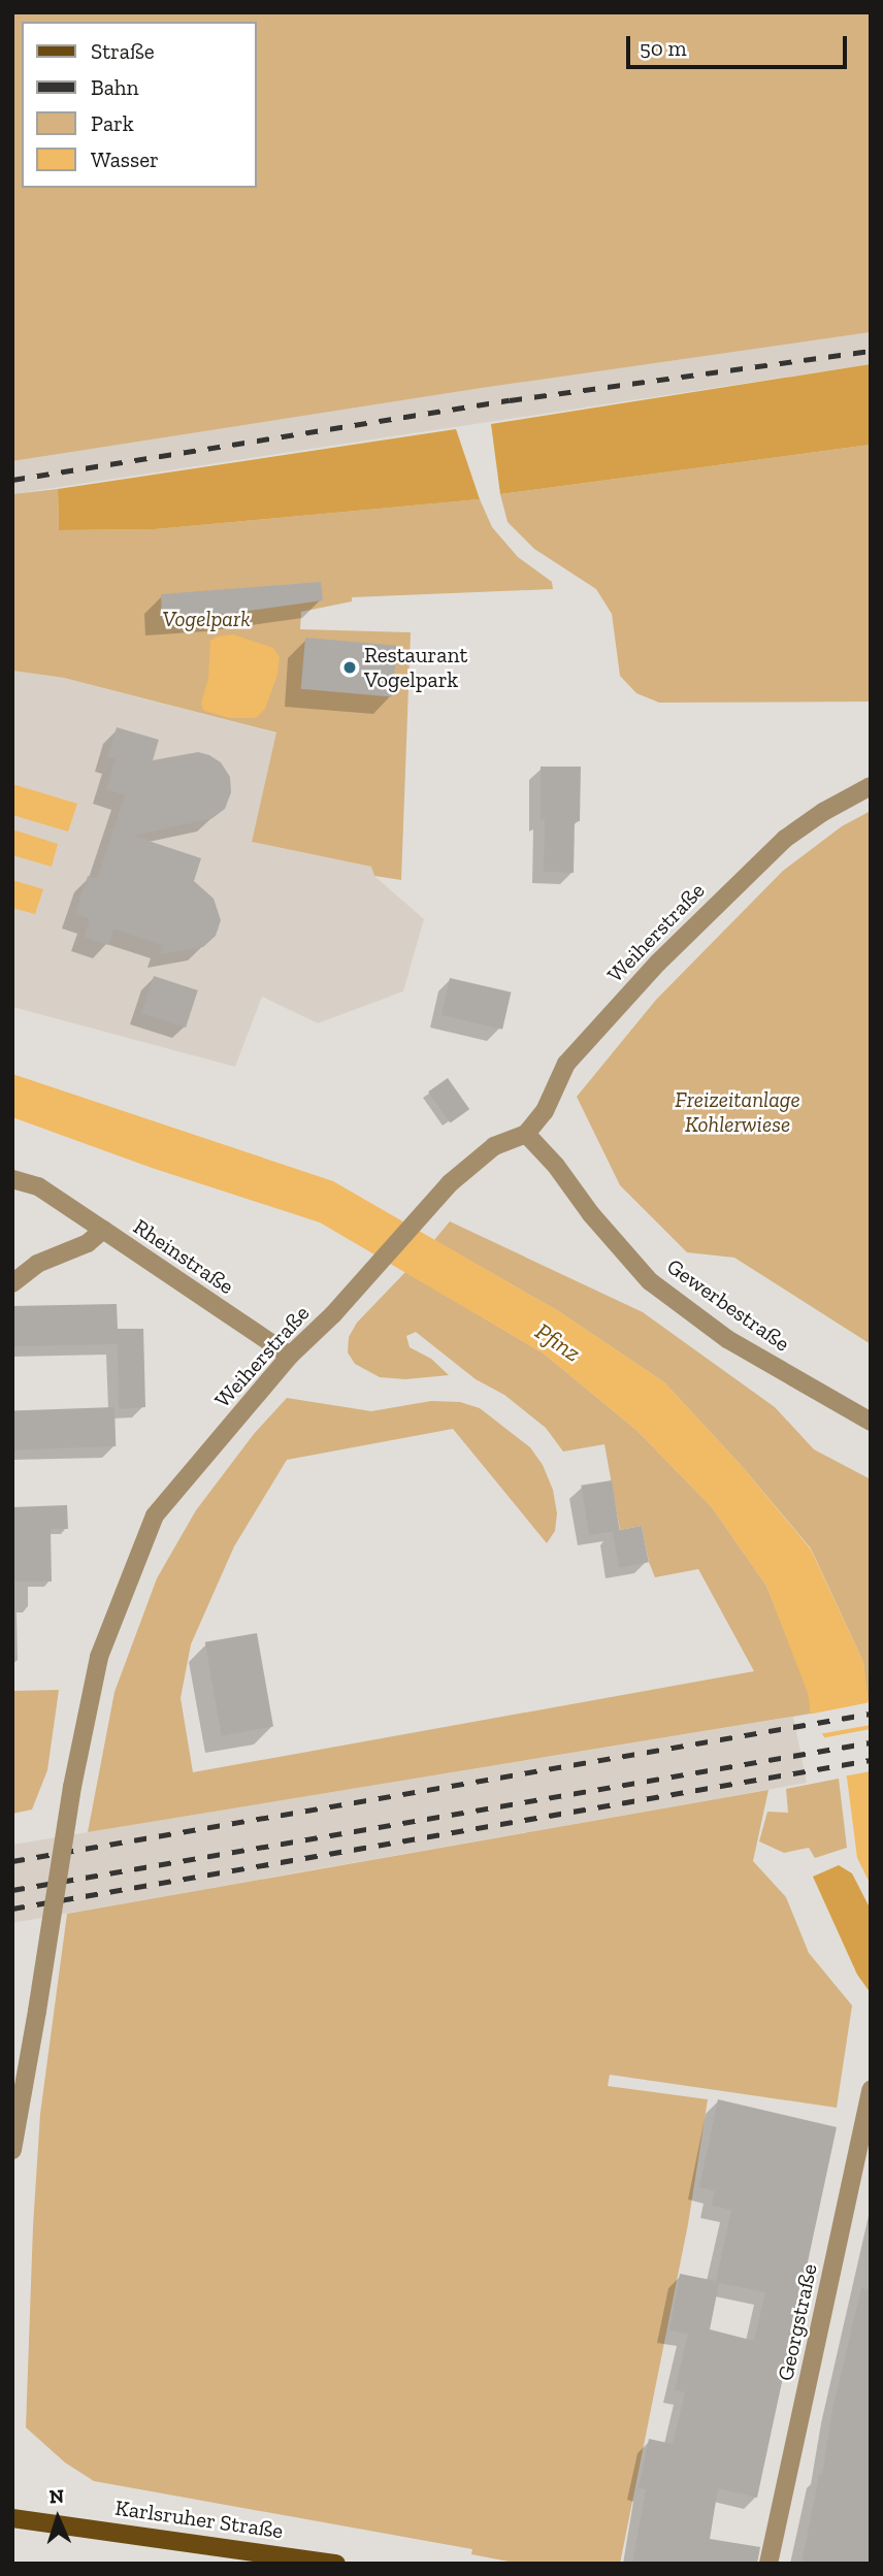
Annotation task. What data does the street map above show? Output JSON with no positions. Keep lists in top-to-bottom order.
{
  "streets": {
    "main road": ["Karlsruher Straße"],
    "street": [
      "Weiherstraße",
      "Rheinstraße",
      "Gewerbestraße",
      "Georgstraße"
    ]
  },
  "crossings": [
    ["Weiherstraße", "Rheinstraße"],
    ["Weiherstraße", "Gewerbestraße"]
  ],
  "water": ["Pfinz"],
  "parks": ["Vogelpark", "Freizeitanlage Kohlerwiese"],
  "places": ["Restaurant Vogelpark"],
  "legend": [
    "Straße",
    "Bahn",
    "Park",
    "Wasser"
  ],
  "scale_bar": "50 m",
  "north": "top"
}
